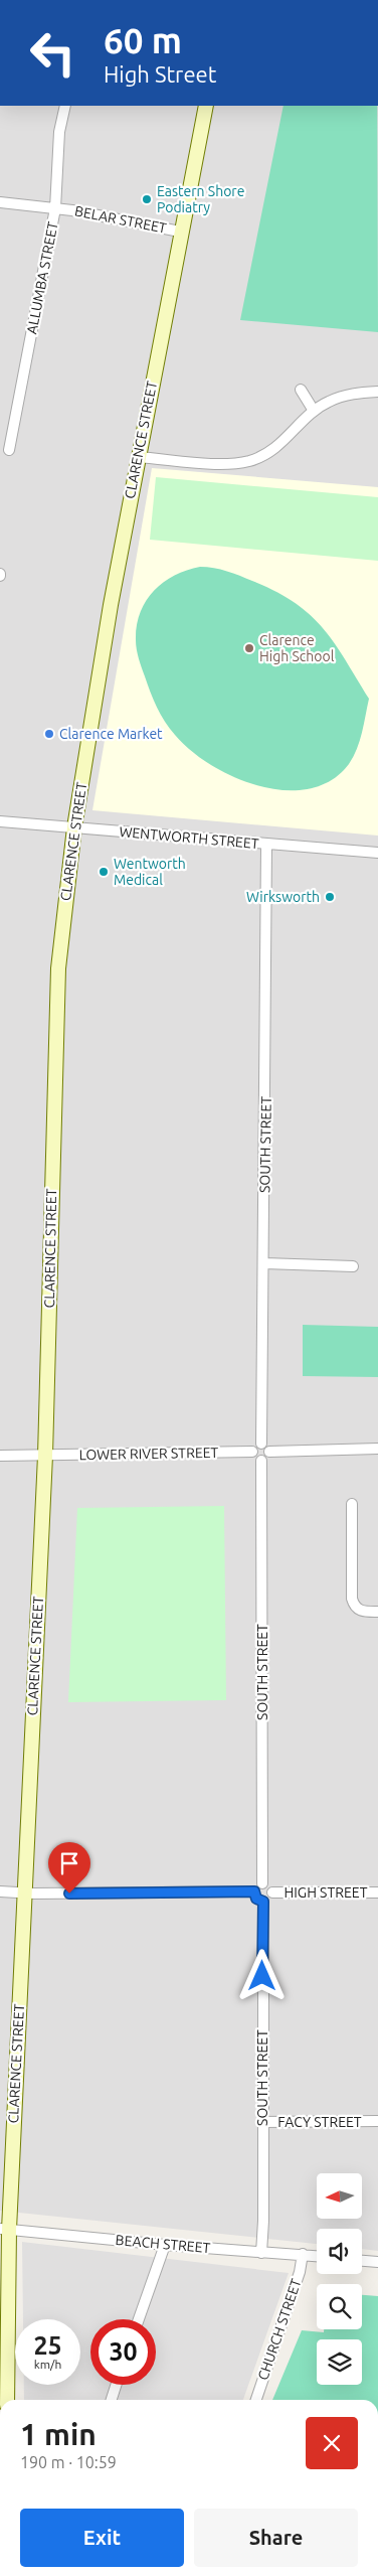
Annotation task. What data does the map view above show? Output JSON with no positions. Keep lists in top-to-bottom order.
{
  "streets": {
    "main road": ["CLARENCE STREET"],
    "street": [
      "BELAR STREET",
      "ALLUMBA STREET",
      "WENTWORTH STREET",
      "SOUTH STREET",
      "LOWER RIVER STREET",
      "HIGH STREET",
      "FACY STREET",
      "BEACH STREET",
      "CHURCH STREET"
    ]
  },
  "crossings": [
    ["BELAR STREET", "ALLUMBA STREET"],
    ["BELAR STREET", "CLARENCE STREET"],
    ["CLARENCE STREET", "WENTWORTH STREET"],
    ["CLARENCE STREET", "LOWER RIVER STREET"],
    ["CLARENCE STREET", "BEACH STREET"],
    ["WENTWORTH STREET", "SOUTH STREET"],
    ["SOUTH STREET", "LOWER RIVER STREET"],
    ["SOUTH STREET", "HIGH STREET"],
    ["SOUTH STREET", "FACY STREET"],
    ["SOUTH STREET", "BEACH STREET"],
    ["BEACH STREET", "CHURCH STREET"]
  ],
  "places": [
    "Eastern Shore Podiatry",
    "Clarence High School",
    "Clarence Market",
    "Wentworth Medical",
    "Wirksworth"
  ],
  "north": "left",
  "page": {
    "turn": ["60 m", "High Street"],
    "speed": "25 km/h",
    "limit": "30",
    "heading": ["1 min", "190 m · 10:59"],
    "buttons": ["Exit", "Share"]
  }
}
